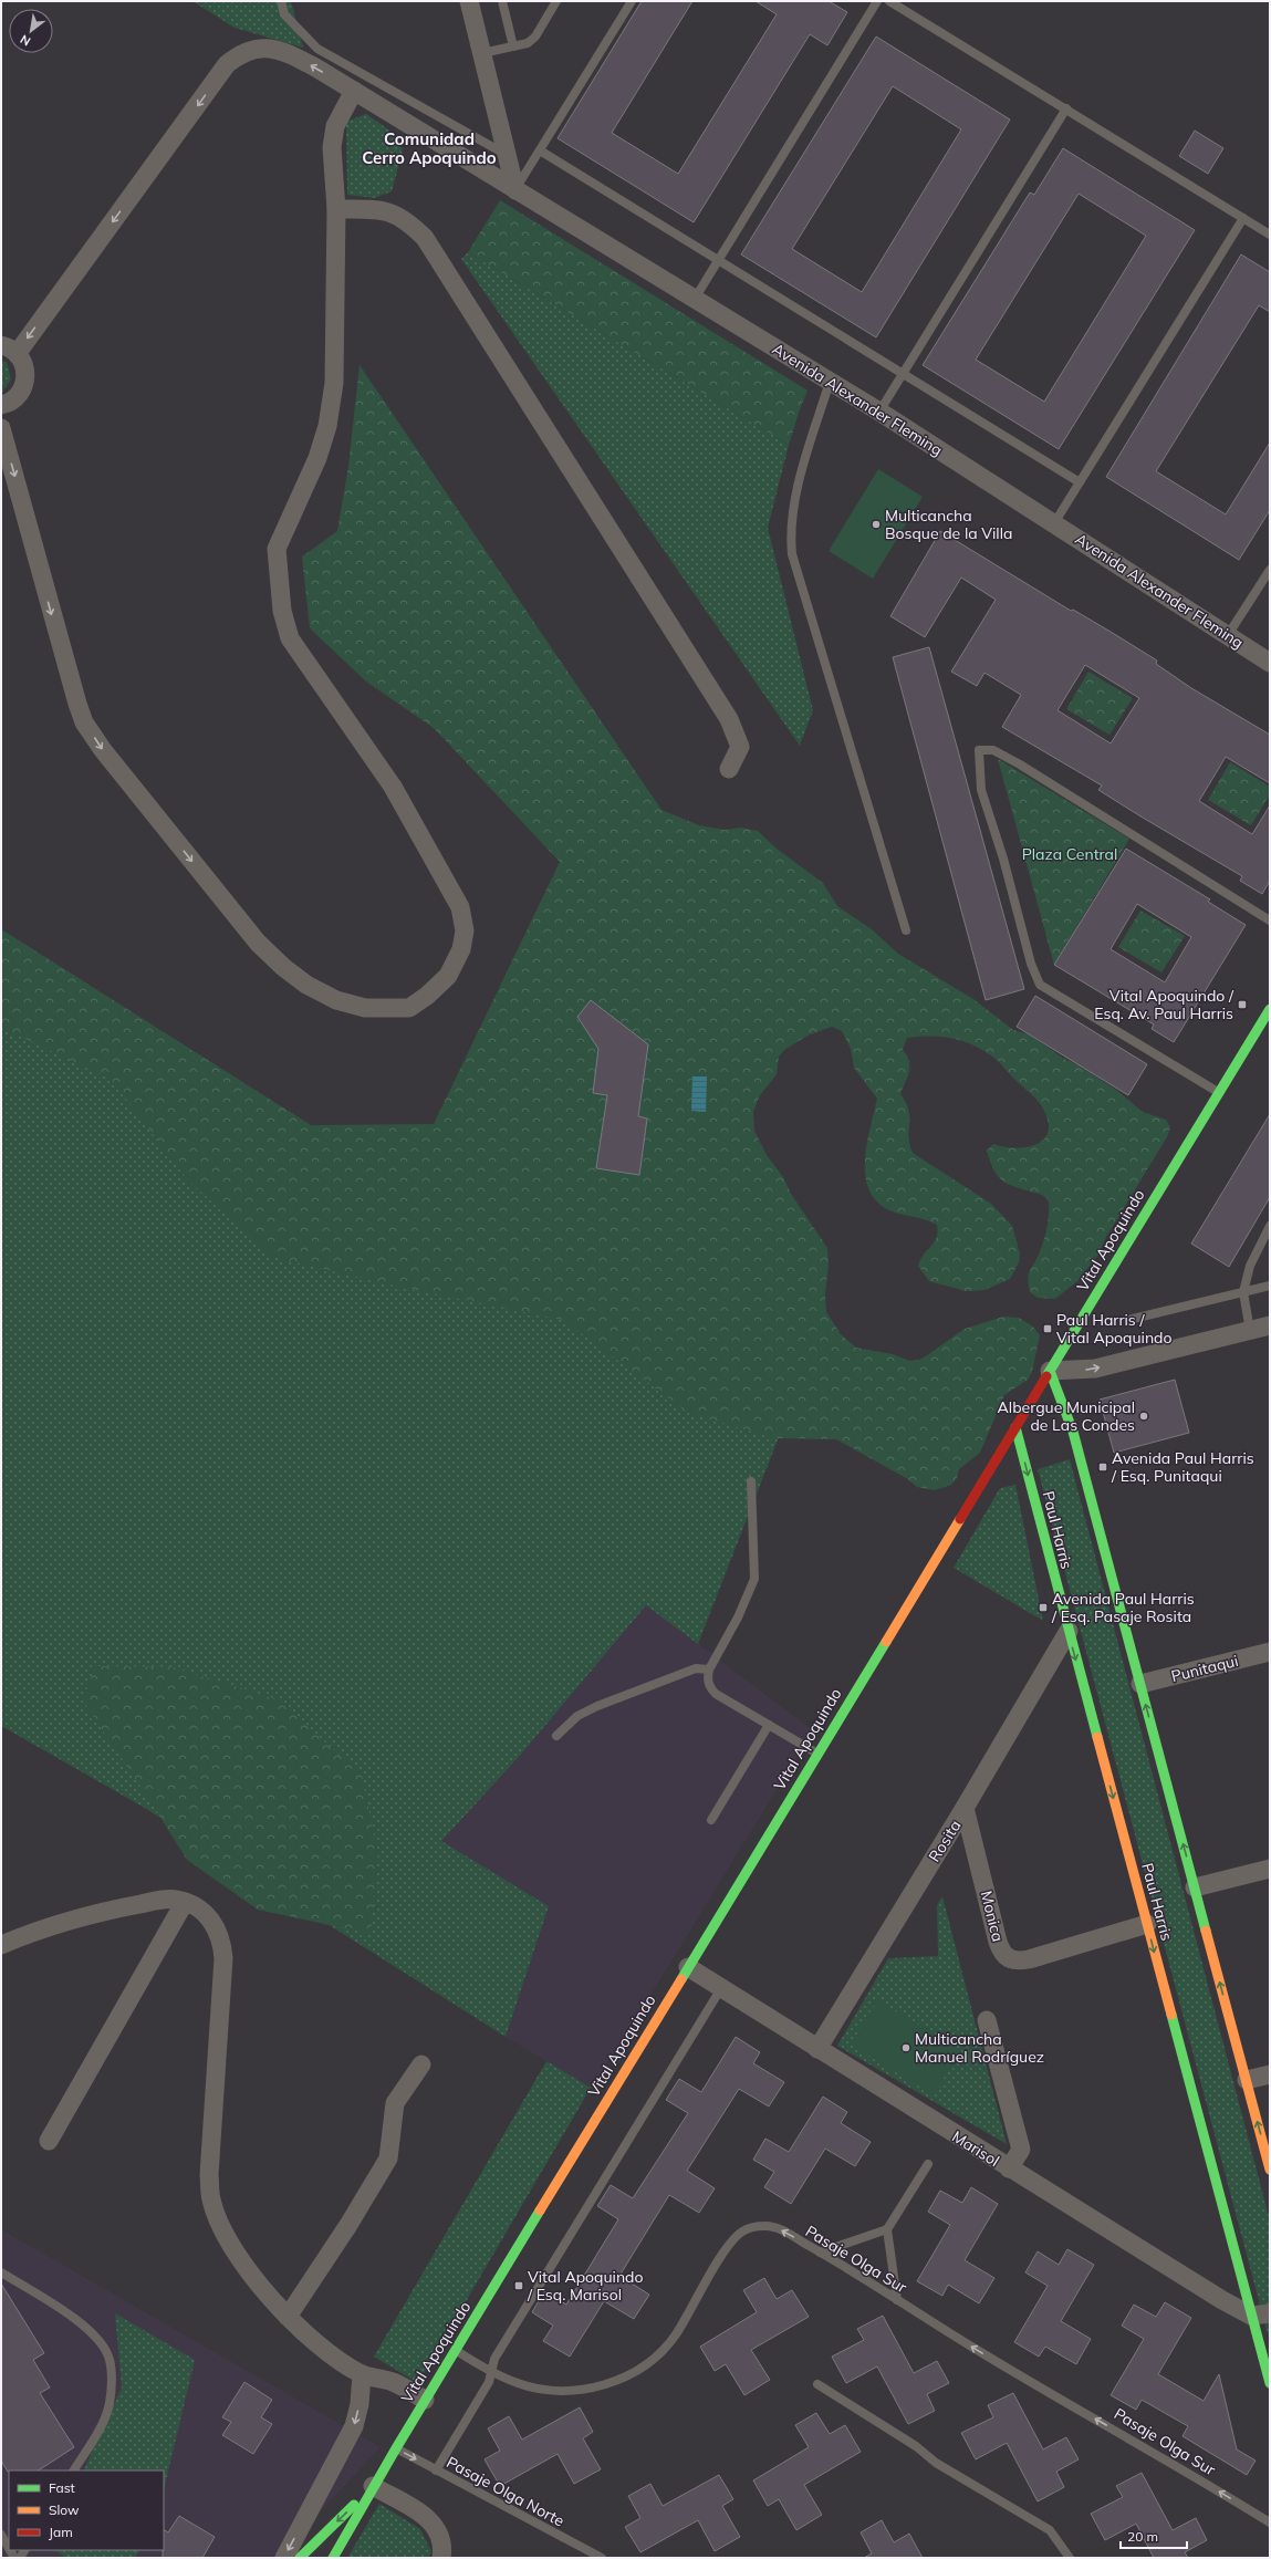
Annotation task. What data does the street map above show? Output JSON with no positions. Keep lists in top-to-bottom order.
{
  "streets": {
    "street": [
      "Avenida Alexander Fleming",
      "Vital Apoquindo",
      "Paul Harris",
      "Punitaqui",
      "Rosita",
      "Monica",
      "Marisol"
    ],
    "lane": ["Pasaje Olga Sur", "Pasaje Olga Norte"]
  },
  "crossings": [
    ["Vital Apoquindo", "Paul Harris"],
    ["Vital Apoquindo", "Marisol"],
    ["Vital Apoquindo", "Pasaje Olga Sur"],
    ["Vital Apoquindo", "Pasaje Olga Norte"],
    ["Paul Harris", "Rosita"],
    ["Paul Harris", "Monica"],
    ["Paul Harris", "Marisol"],
    ["Rosita", "Monica"],
    ["Rosita", "Marisol"]
  ],
  "one_way": ["Pasaje Olga Sur"],
  "districts": ["Comunidad Cerro Apoquindo"],
  "parks": ["Plaza Central"],
  "places": {
    "other": ["Multicancha Bosque de la Villa", "Albergue Municipal de Las Condes", "Multicancha Manuel Rodríguez"],
    "transit": [
      "Vital Apoquindo / Esq. Av. Paul Harris",
      "Paul Harris / Vital Apoquindo",
      "Avenida Paul Harris / Esq. Punitaqui",
      "Avenida Paul Harris / Esq. Pasaje Rosita",
      "Vital Apoquindo / Esq. Marisol"
    ]
  },
  "legend": ["Fast", "Slow", "Jam"],
  "scale_bar": "20 m",
  "north": "bottom left"
}
